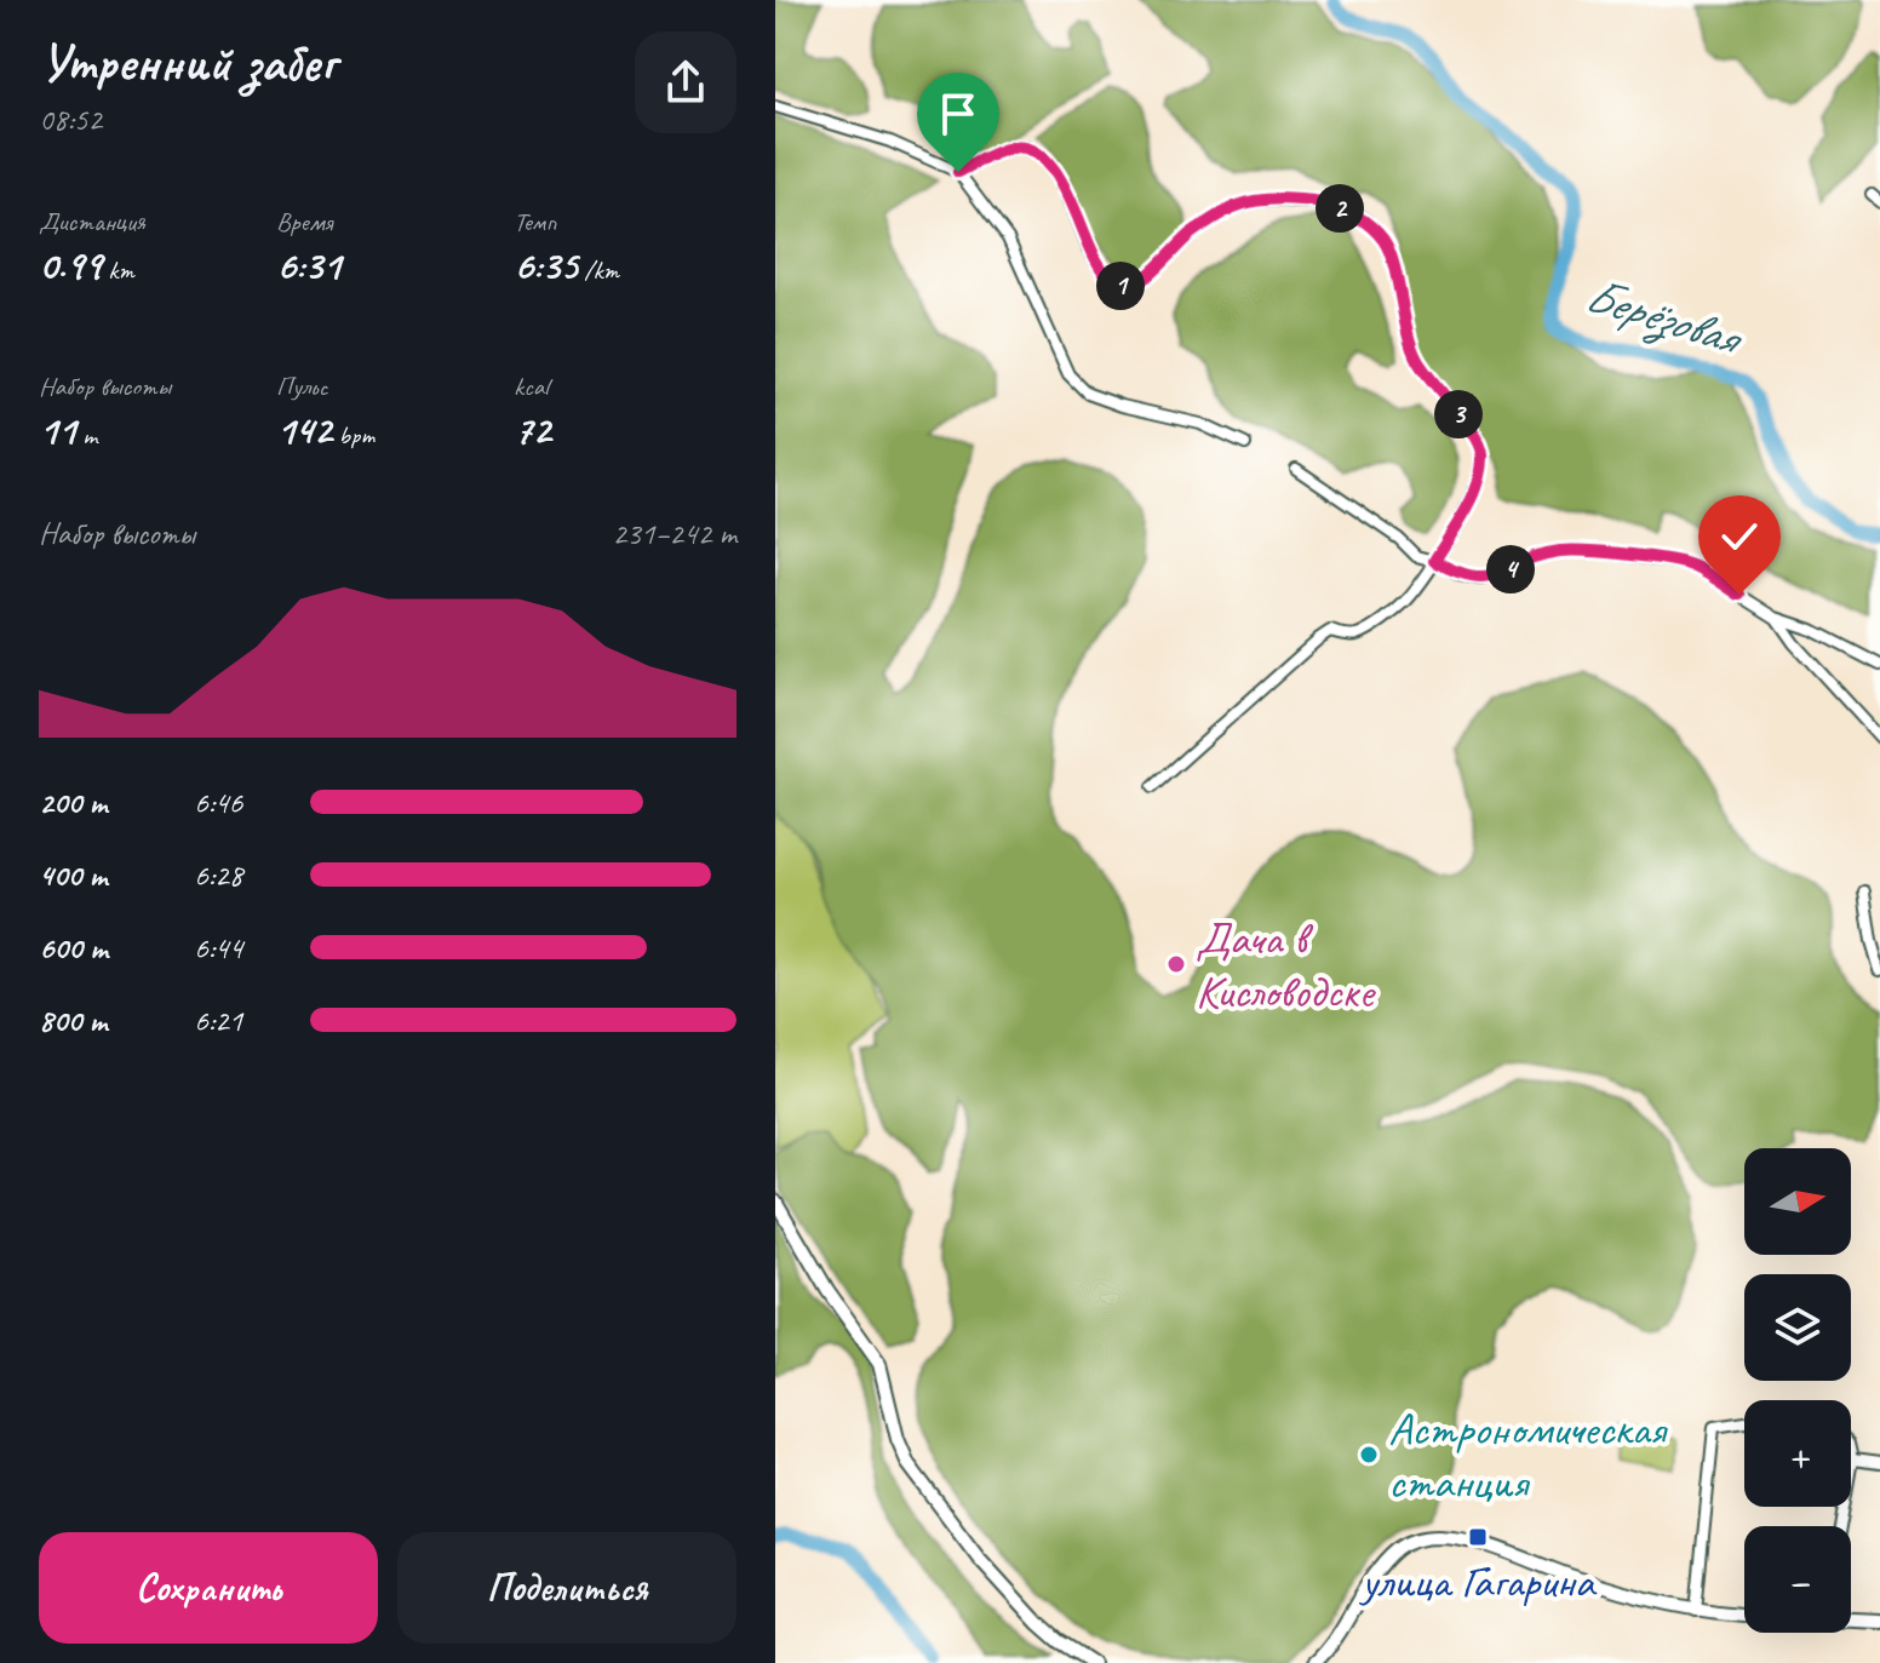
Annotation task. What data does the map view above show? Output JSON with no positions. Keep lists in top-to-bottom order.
{
  "water": ["Берёзовая"],
  "places": {
    "other": ["Дача в Кисловодске", "Астрономическая станция"],
    "transit": ["улица Гагарина"]
  },
  "north": "right",
  "page": {
    "heading": ["Утренний забег", "08:52"],
    "stats": [
      ["Дистанция", "0.99 km"],
      ["Время", "6:31"],
      ["Темп", "6:35 /km"],
      ["Набор высоты", "11 m"],
      ["Пульс", "142 bpm"],
      ["kcal", "72"]
    ],
    "pins": [
      "2",
      "1",
      "3",
      "4"
    ],
    "chart": ["Набор высоты", "231–242 m"],
    "list": [
      {
        "name": "200 m",
        "note": "6:46"
      },
      {
        "name": "400 m",
        "note": "6:28"
      },
      {
        "name": "600 m",
        "note": "6:44"
      },
      {
        "name": "800 m",
        "note": "6:21"
      }
    ],
    "map_buttons": ["+", "−"],
    "buttons": ["Сохранить", "Поделиться"]
  }
}
